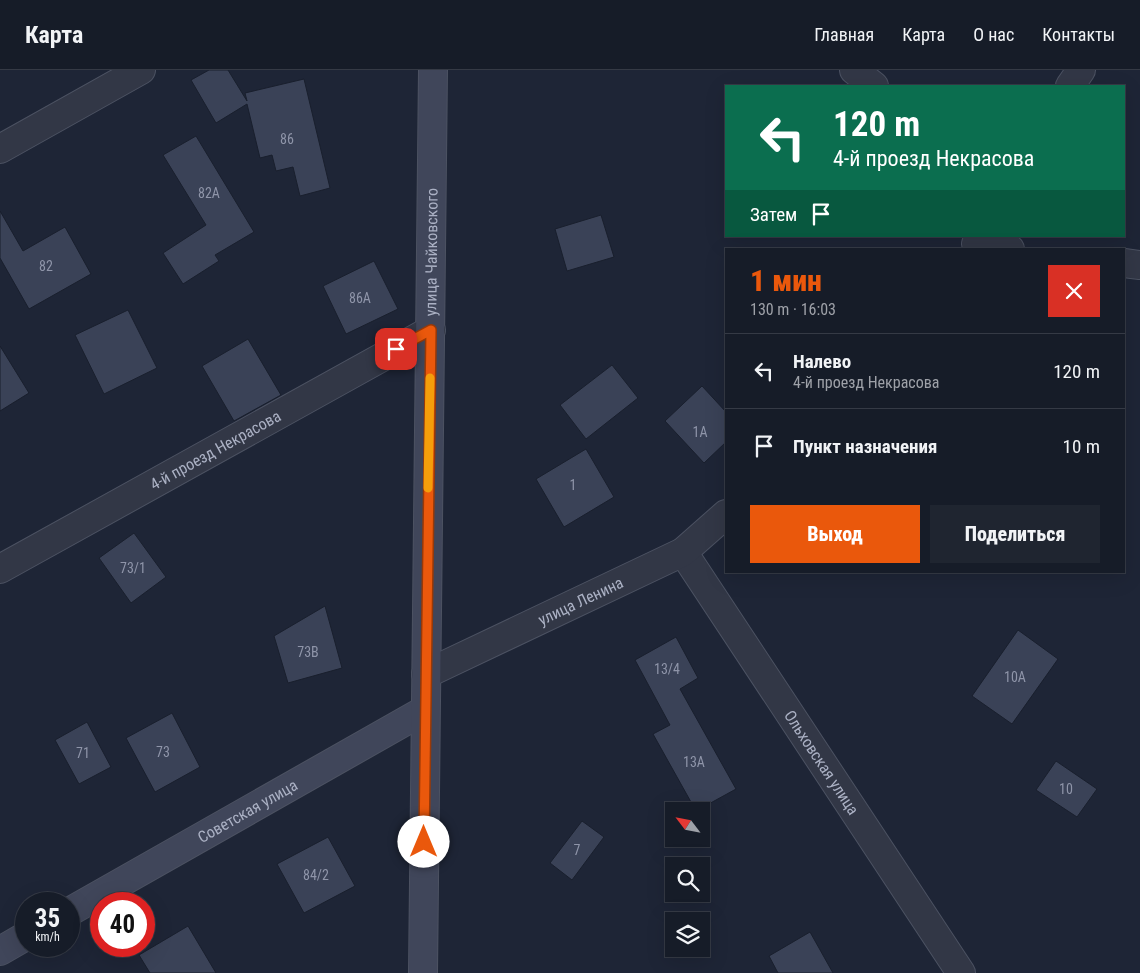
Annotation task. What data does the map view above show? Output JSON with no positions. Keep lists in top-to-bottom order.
{
  "streets": {
    "street": [
      "улица Чайковского",
      "4-й проезд Некрасова",
      "улица Ленина",
      "Ольховская улица",
      "Советская улица"
    ]
  },
  "crossings": [
    ["улица Чайковского", "4-й проезд Некрасова"],
    ["улица Чайковского", "улица Ленина"],
    ["улица Чайковского", "Советская улица"],
    ["улица Ленина", "Ольховская улица"]
  ],
  "house_numbers": [
    "86",
    "82А",
    "82",
    "86А",
    "1А",
    "1",
    "73/1",
    "73В",
    "13/4",
    "10А",
    "73",
    "71",
    "13А",
    "10",
    "7",
    "84/2"
  ],
  "north": "top left",
  "page": {
    "header": "Карта",
    "nav": [
      "Главная",
      "Карта",
      "О нас",
      "Контакты"
    ],
    "turn": ["120 m", "4-й проезд Некрасова"],
    "then": "Затем",
    "heading": ["1 мин", "130 m · 16:03"],
    "list": [
      {
        "name": "Налево",
        "note": "4-й проезд Некрасова",
        "value": "120 m"
      },
      {
        "name": "Пункт назначения",
        "value": "10 m"
      }
    ],
    "buttons": ["Выход", "Поделиться"],
    "speed": "35 km/h",
    "limit": "40"
  }
}
